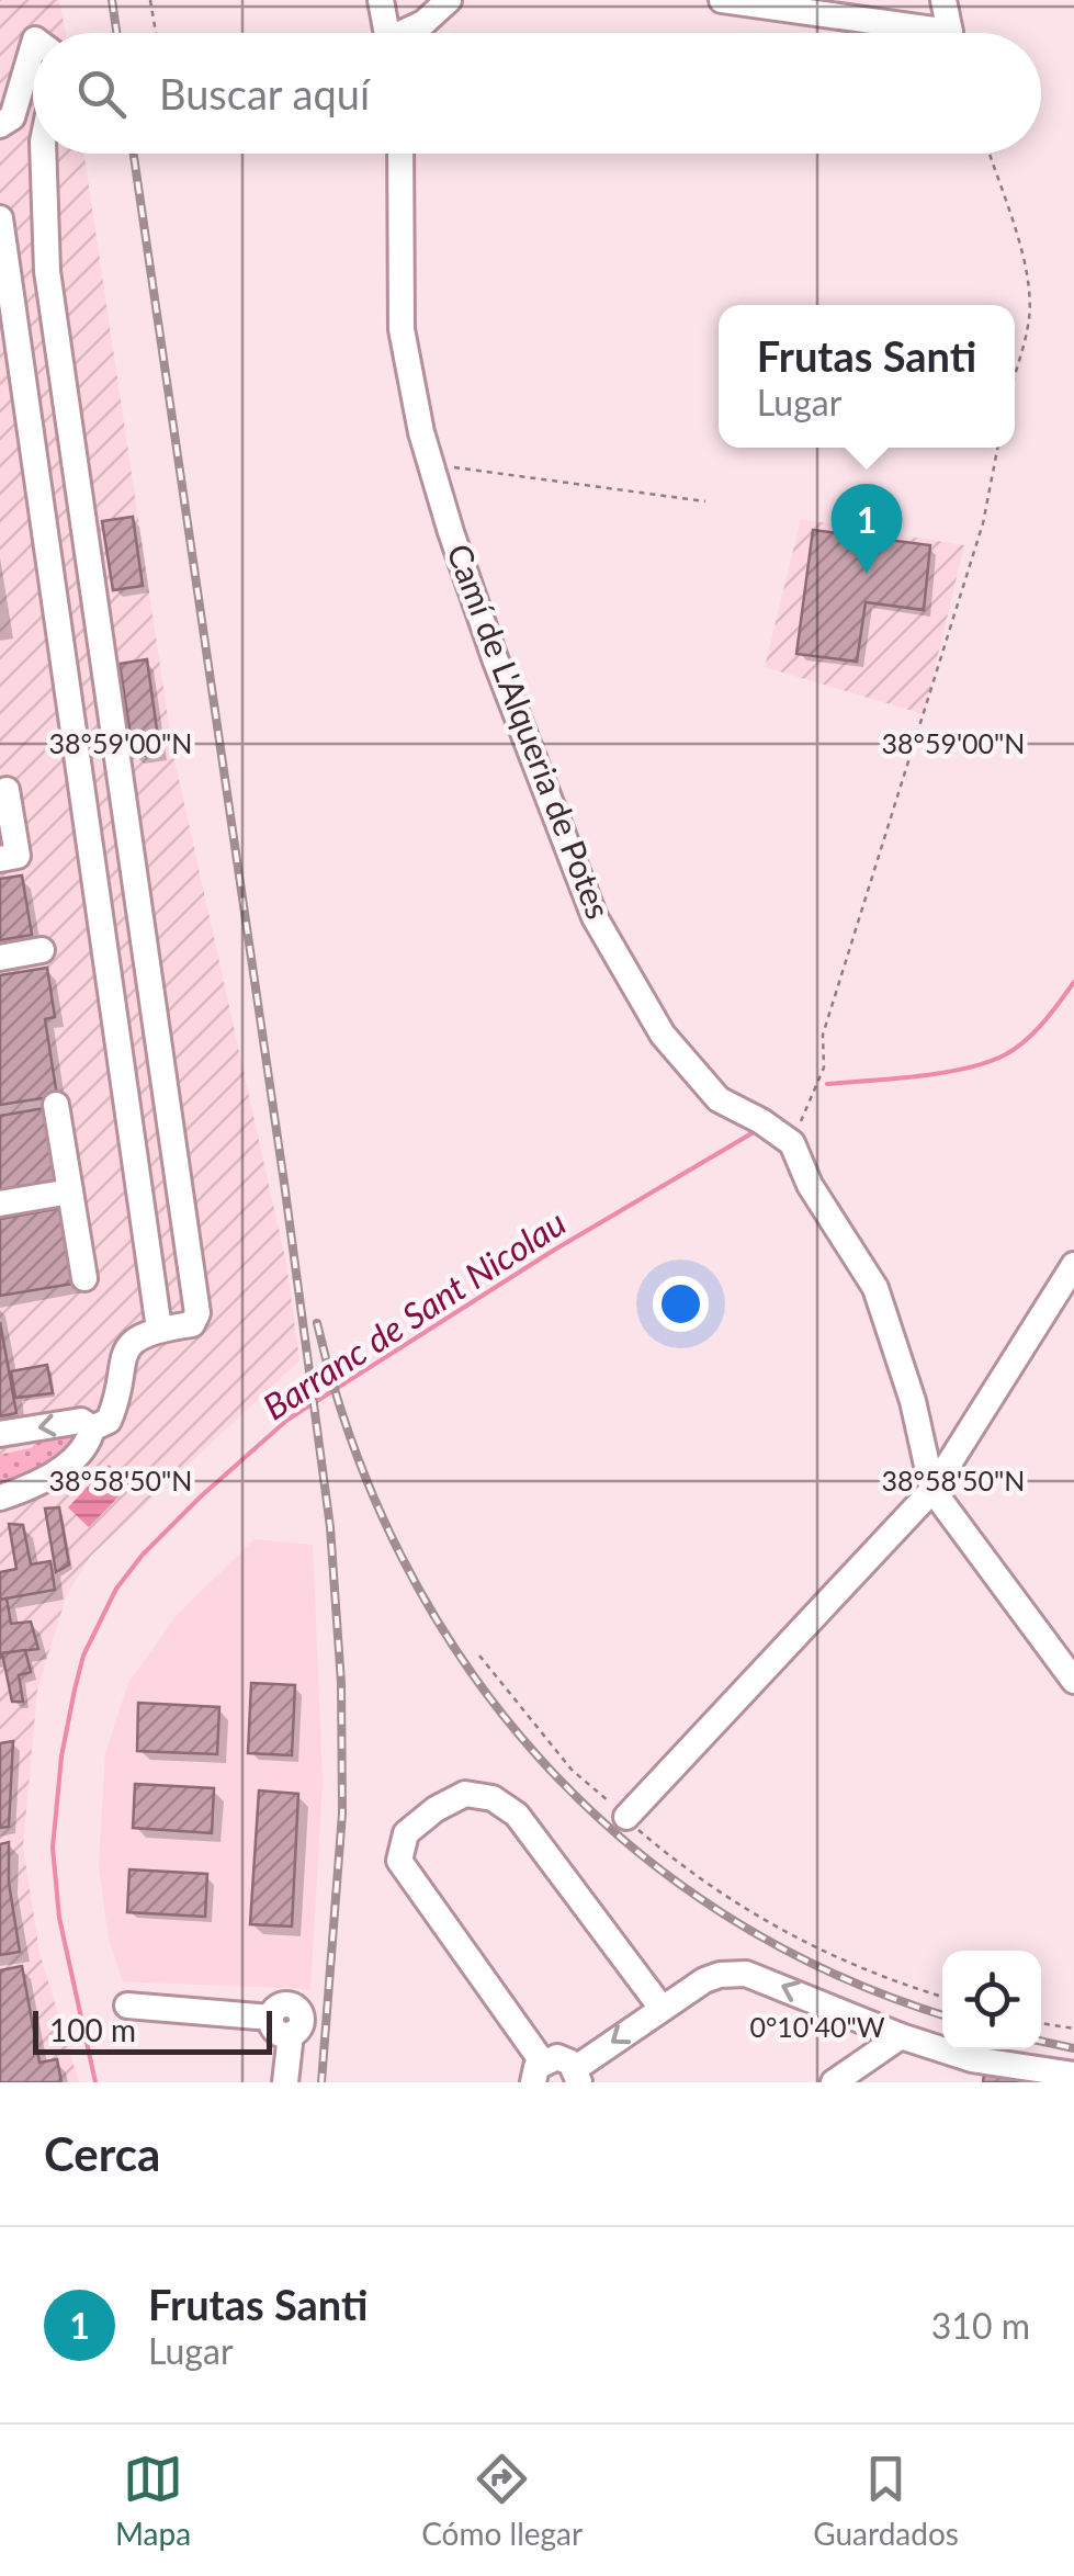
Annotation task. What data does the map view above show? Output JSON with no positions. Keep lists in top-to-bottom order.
{
  "streets": {
    "street": ["Camí de L'Alqueria de Potes"]
  },
  "water": ["Barranc de Sant Nicolau"],
  "scale_bar": "100 m",
  "page": {
    "search": "Buscar aquí",
    "popup": ["Frutas Santi", "Lugar"],
    "pins": "1",
    "scale": "100 m",
    "heading": "Cerca",
    "list": [
      {
        "mark": "1",
        "name": "Frutas Santi",
        "note": "Lugar",
        "value": "310 m"
      }
    ],
    "nav": ["Mapa", "Cómo llegar", "Guardados"]
  },
  "coordinates": ["38°59'00\"N", "38°58'50\"N", "0°10'40\"W"]
}
